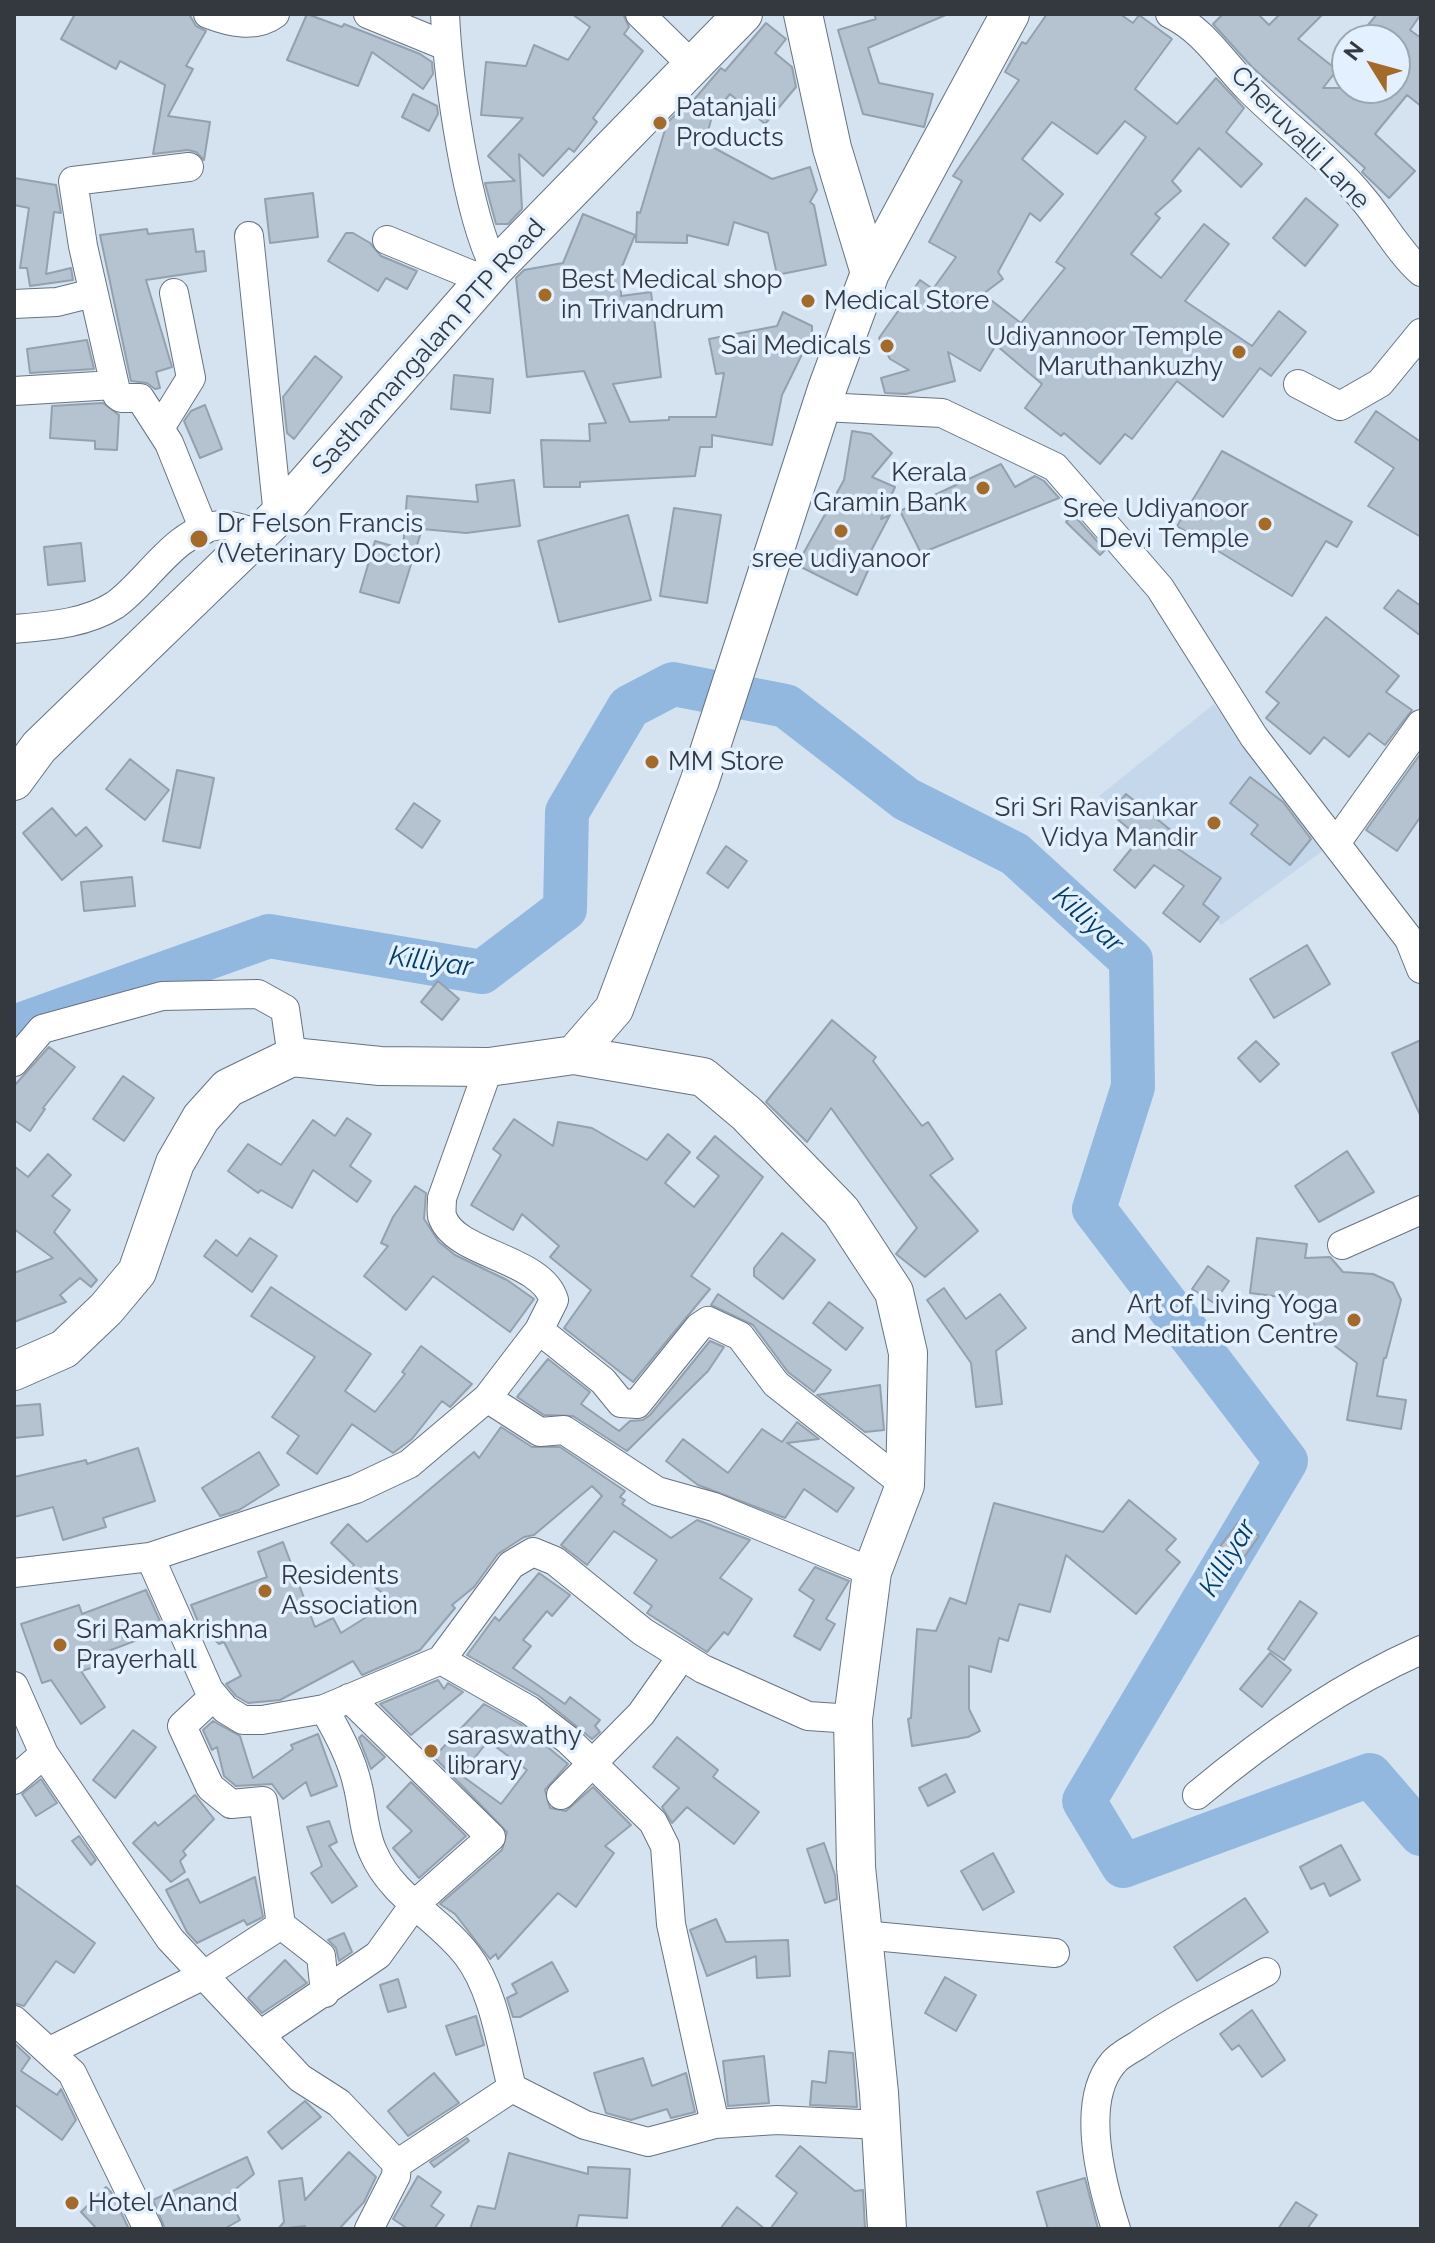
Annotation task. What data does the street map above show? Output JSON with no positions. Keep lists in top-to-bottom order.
{
  "streets": {
    "main road": ["Sasthamangalam PTP Road"],
    "street": ["Cheruvalli Lane"]
  },
  "water": ["Killiyar"],
  "places": [
    "Patanjali Products",
    "Best Medical shop in Trivandrum",
    "Medical Store",
    "Sai Medicals",
    "Udiyannoor Temple Maruthankuzhy",
    "Kerala Gramin Bank",
    "Sree Udiyanoor Devi Temple",
    "sree udiyanoor",
    "Dr Felson Francis (Veterinary Doctor)",
    "MM Store",
    "Sri Sri Ravisankar Vidya Mandir",
    "Art of Living Yoga and Meditation Centre",
    "Residents Association",
    "Sri Ramakrishna Prayerhall",
    "saraswathy library",
    "Hotel Anand"
  ],
  "north": "top left"
}
